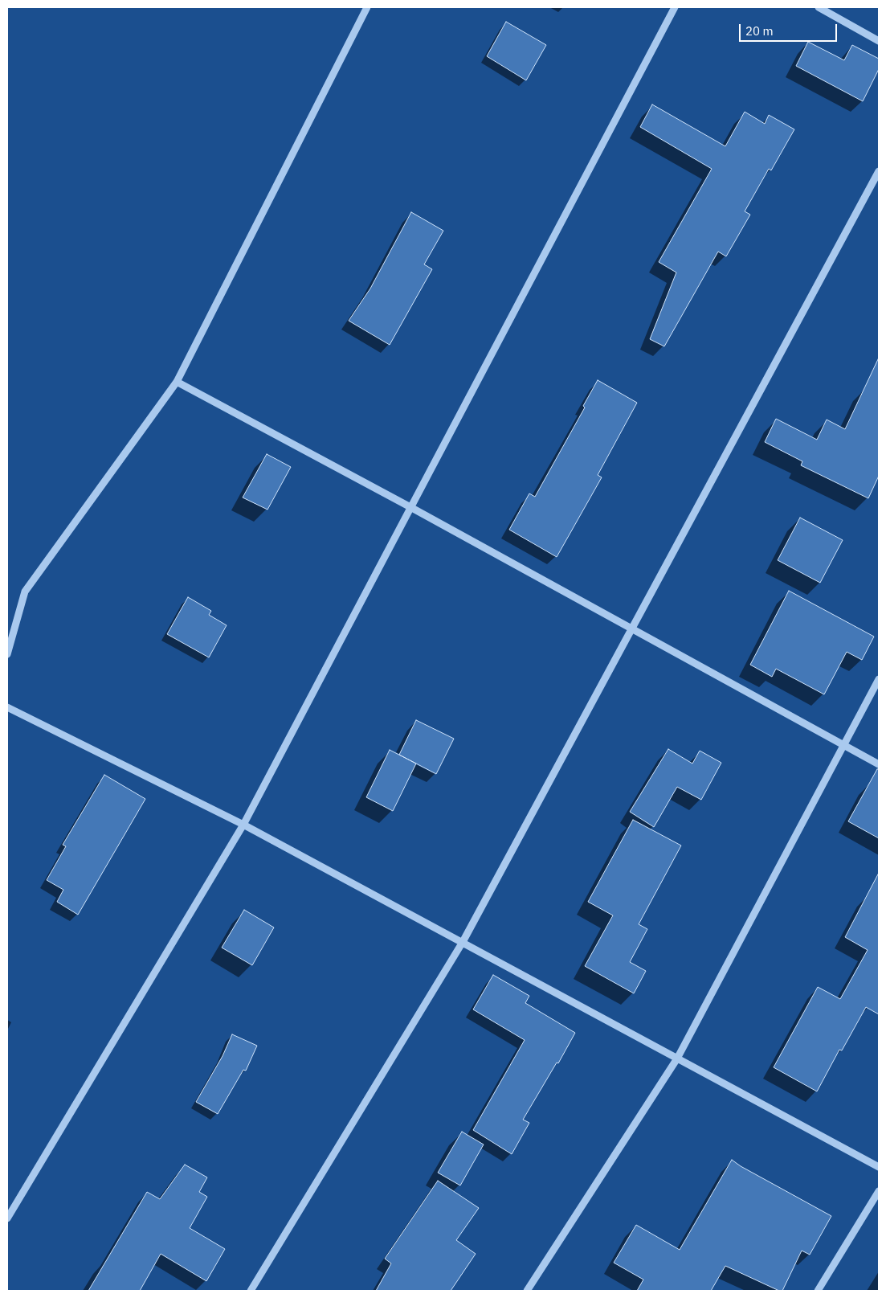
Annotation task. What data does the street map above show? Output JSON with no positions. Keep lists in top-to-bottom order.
{
  "scale_bar": "20 m"
}
